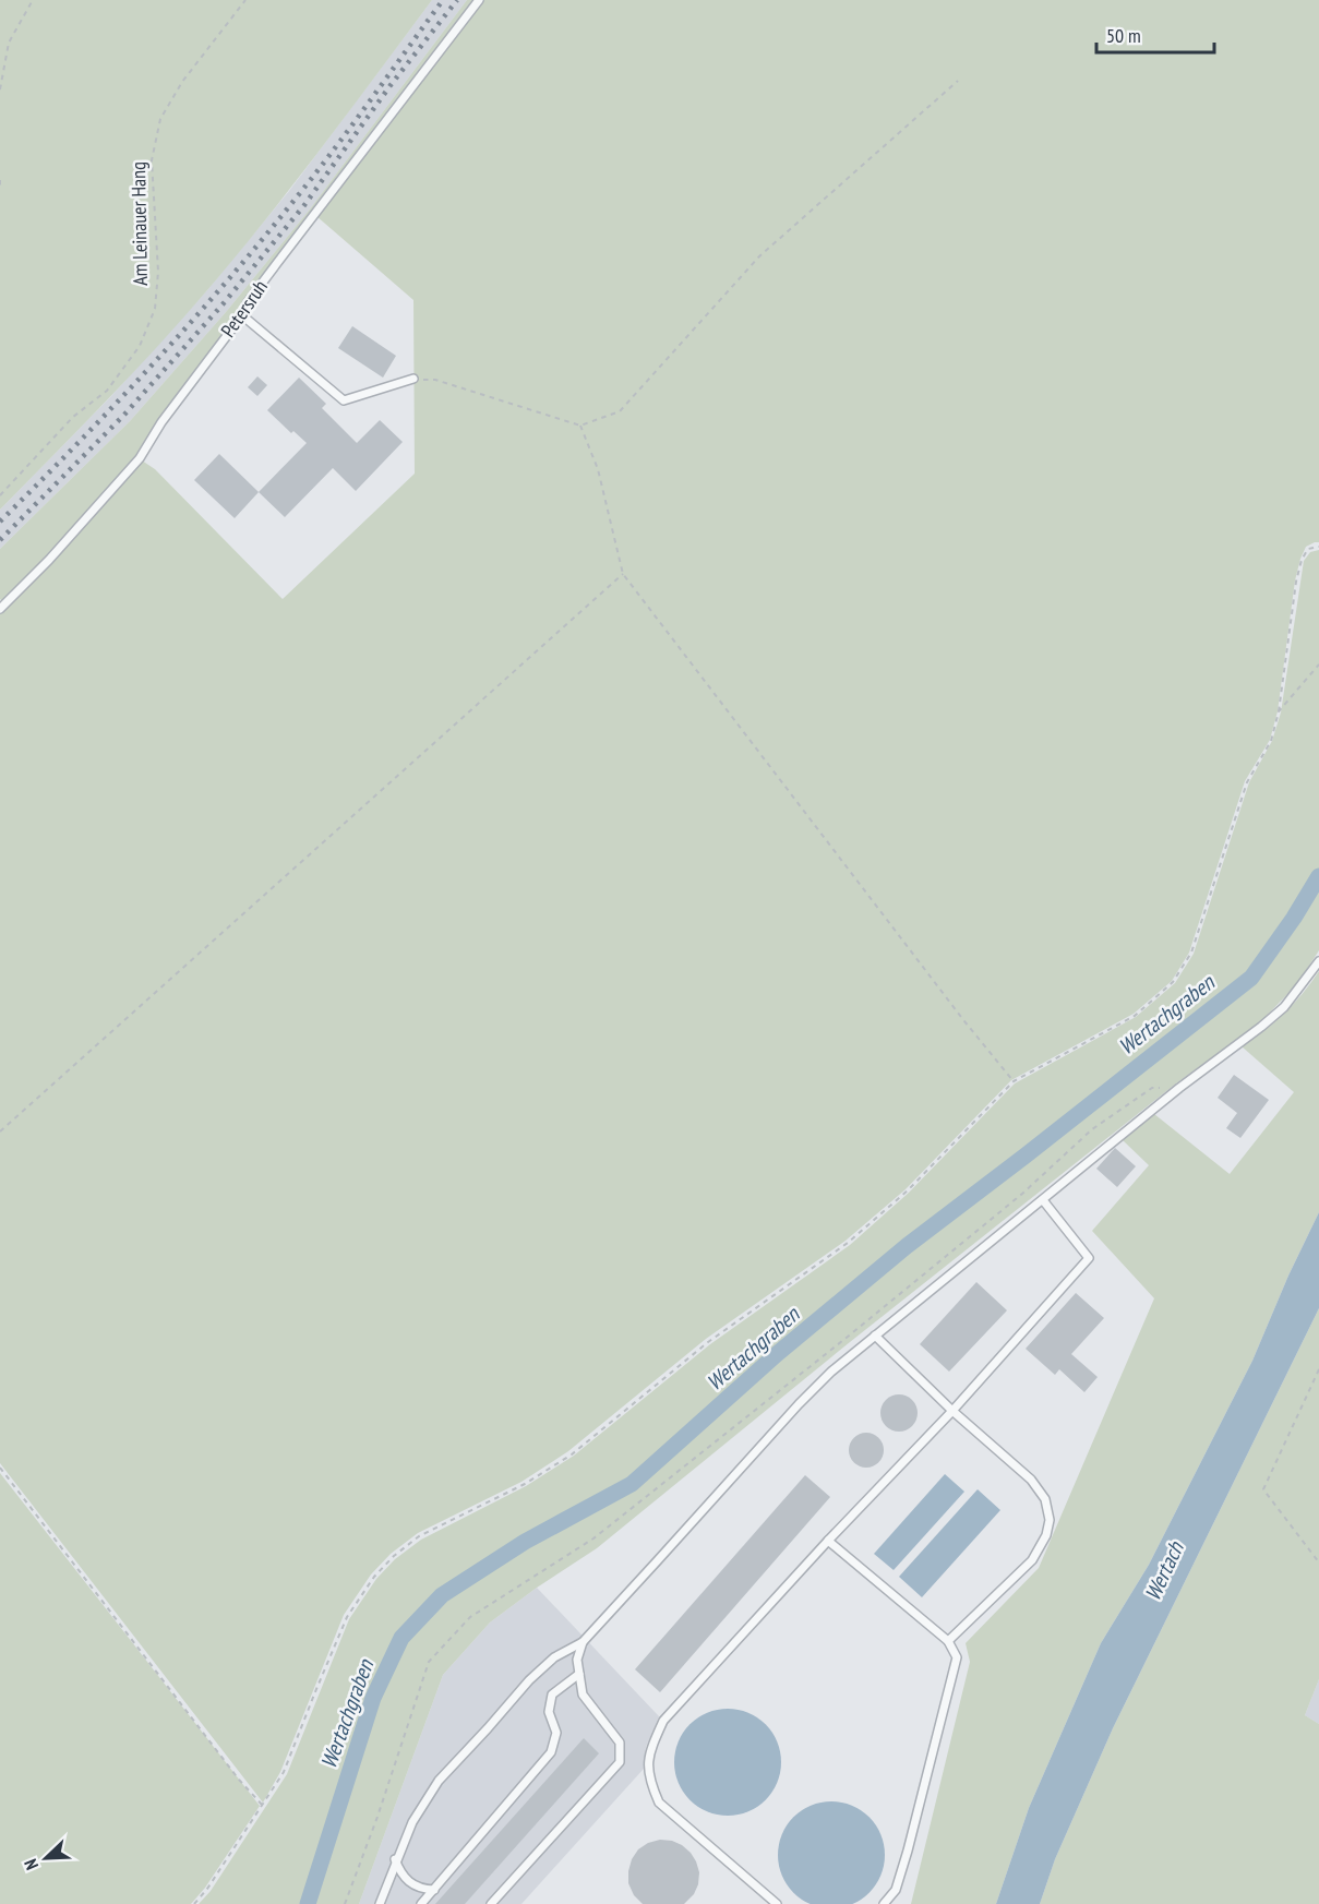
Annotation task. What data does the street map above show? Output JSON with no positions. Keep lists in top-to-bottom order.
{
  "streets": {
    "lane": ["Petersruh"],
    "path": ["Am Leinauer Hang"]
  },
  "water": ["Wertachgraben", "Wertach"],
  "scale_bar": "50 m",
  "north": "bottom left"
}
